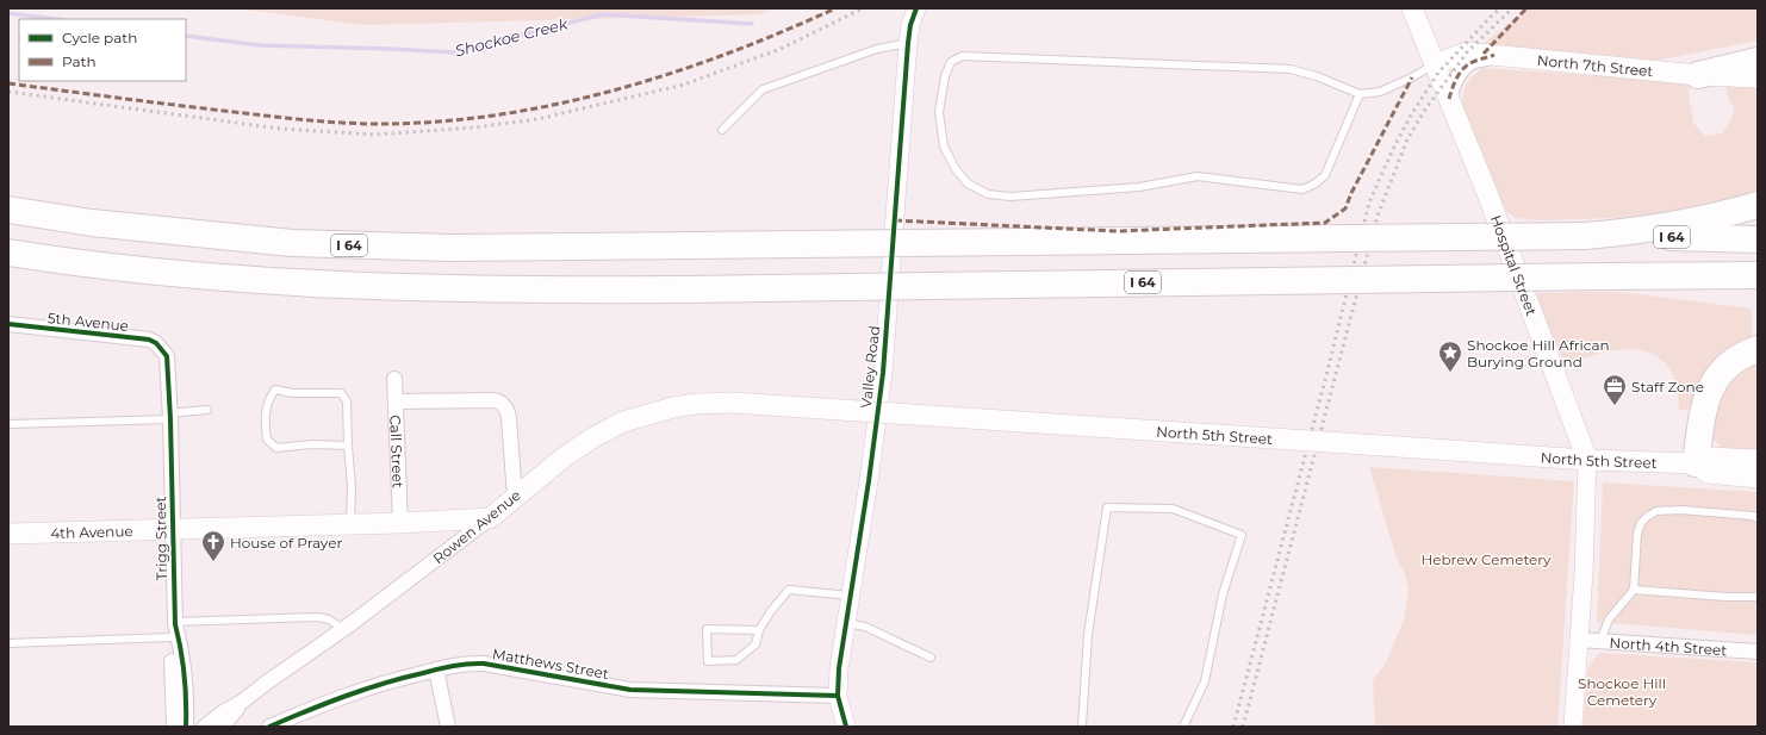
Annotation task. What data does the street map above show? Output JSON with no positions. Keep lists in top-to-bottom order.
{
  "streets": {
    "highway": ["I 64"],
    "main road": [
      "North 7th Street",
      "Hospital Street",
      "North 5th Street",
      "Rowen Avenue",
      "4th Avenue"
    ],
    "street": [
      "5th Avenue",
      "Valley Road",
      "Call Street",
      "Trigg Street",
      "North 4th Street",
      "Matthews Street"
    ]
  },
  "crossings": [
    ["North 7th Street", "Hospital Street"],
    ["Hospital Street", "North 5th Street"],
    ["Hospital Street", "North 4th Street"],
    ["5th Avenue", "Trigg Street"],
    ["Valley Road", "Matthews Street"],
    ["North 5th Street", "Rowen Avenue"],
    ["Call Street", "4th Avenue"],
    ["Rowen Avenue", "4th Avenue"],
    ["4th Avenue", "Trigg Street"]
  ],
  "water": ["Shockoe Creek"],
  "parks": ["Hebrew Cemetery", "Shockoe Hill Cemetery"],
  "places": {
    "place": ["Shockoe Hill African Burying Ground"],
    "office": ["Staff Zone"],
    "church": ["House of Prayer"]
  },
  "legend": ["Cycle path", "Path"]
}
